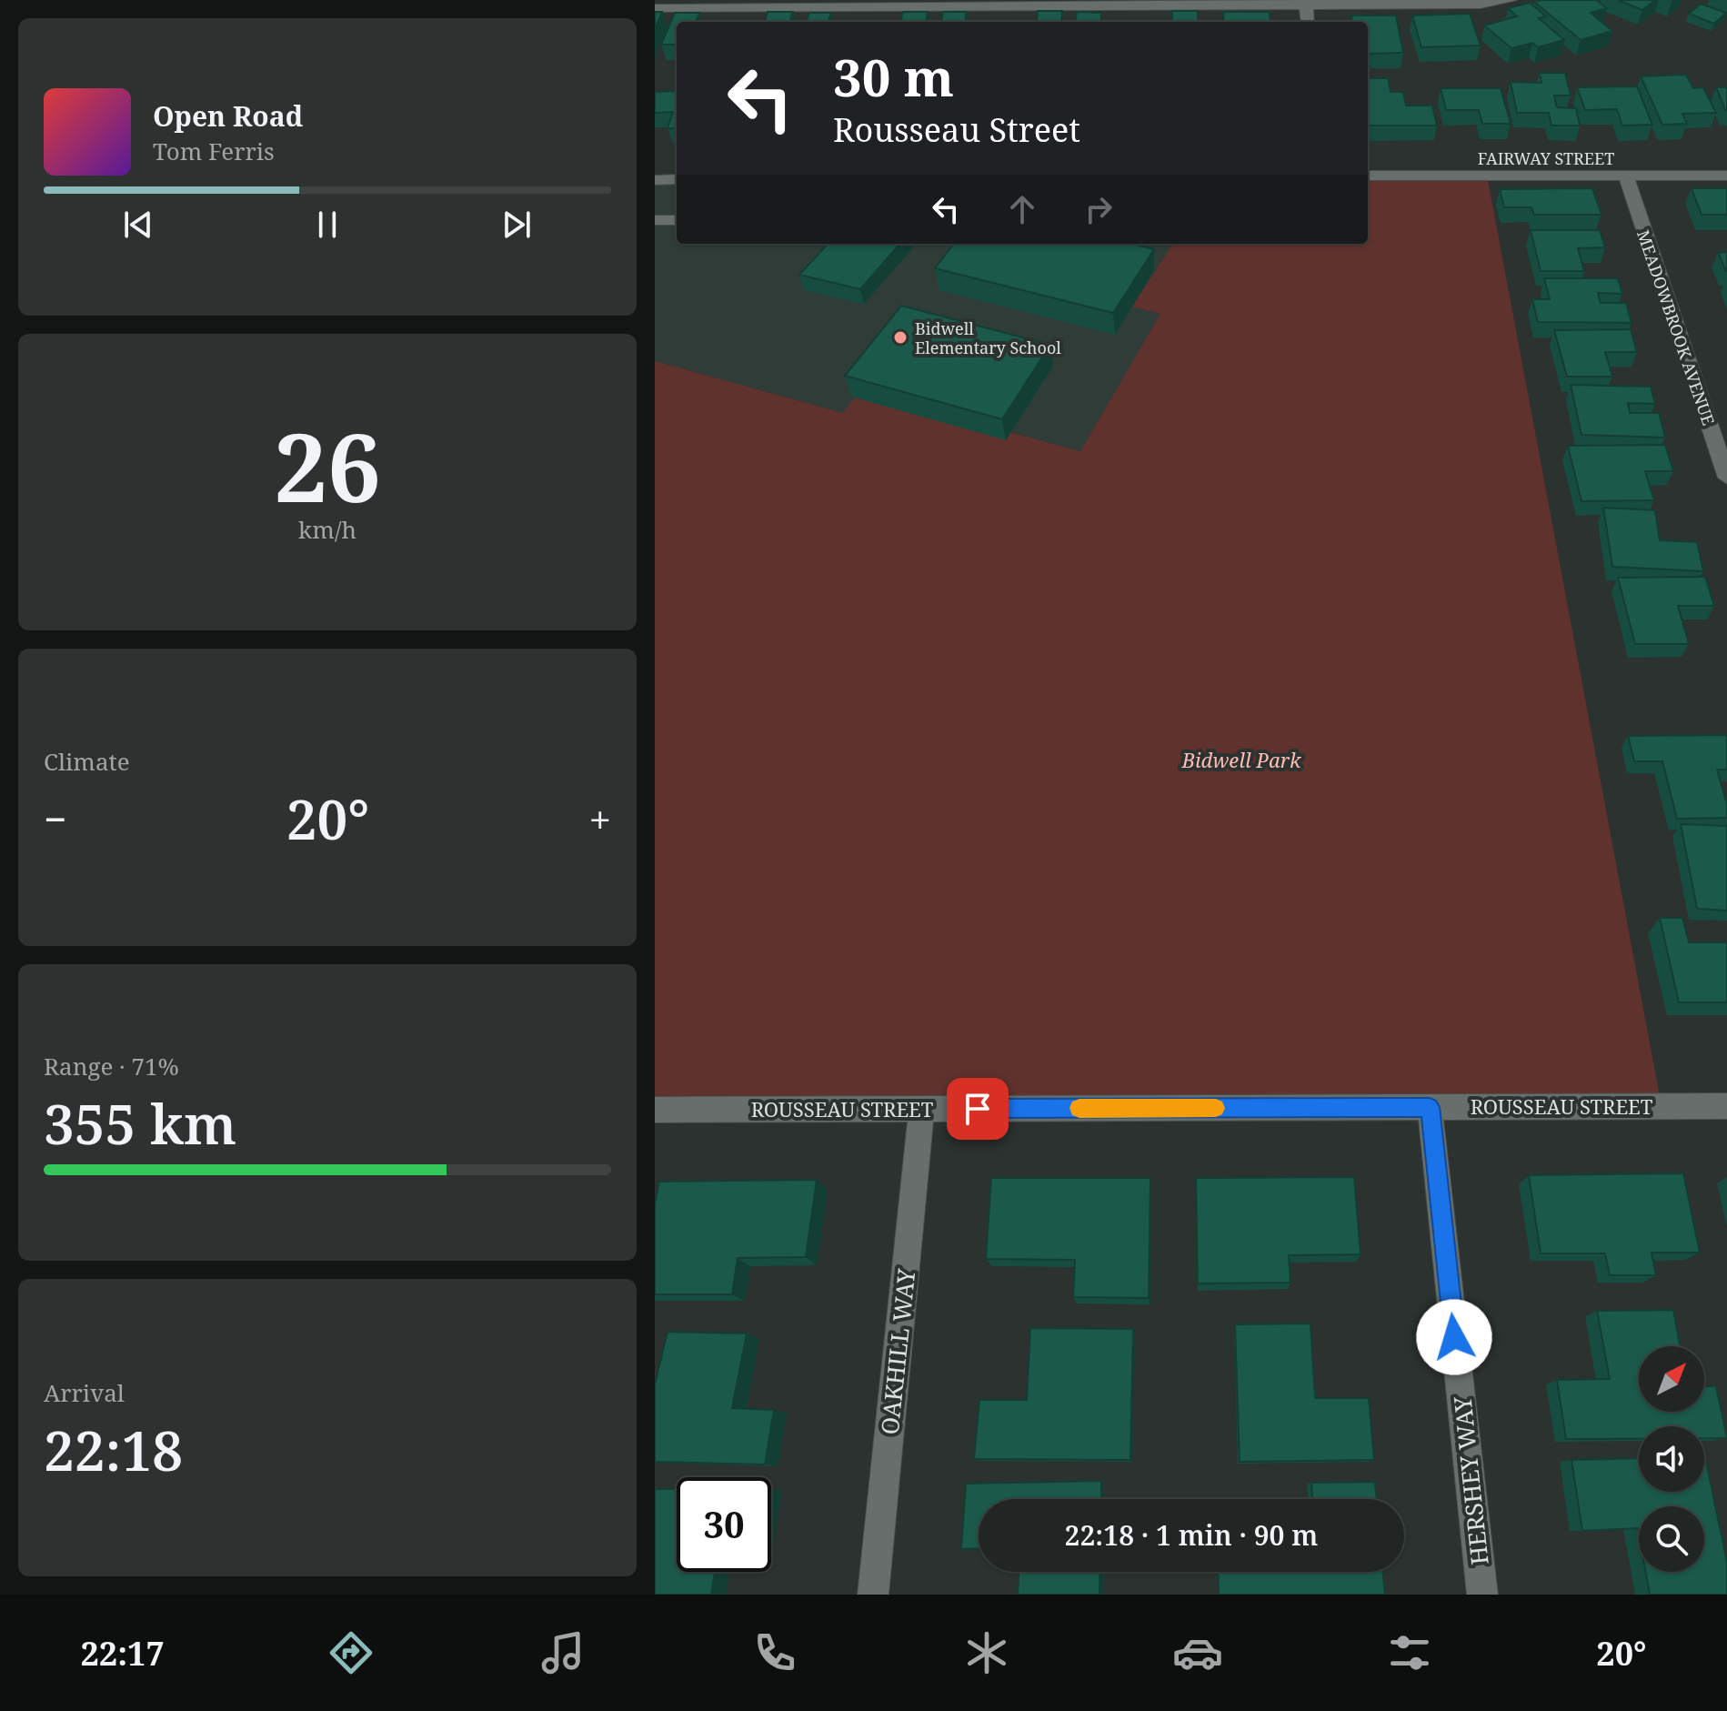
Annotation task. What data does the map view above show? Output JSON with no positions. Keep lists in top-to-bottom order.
{
  "streets": {
    "street": [
      "FAIRWAY STREET",
      "MEADOWBROOK AVENUE",
      "ROUSSEAU STREET",
      "OAKHILL WAY",
      "HERSHEY WAY"
    ]
  },
  "crossings": [
    ["FAIRWAY STREET", "MEADOWBROOK AVENUE"],
    ["ROUSSEAU STREET", "OAKHILL WAY"],
    ["ROUSSEAU STREET", "HERSHEY WAY"]
  ],
  "parks": ["Bidwell Park"],
  "places": ["Bidwell Elementary School"],
  "north": "top right",
  "page": {
    "turn": ["30 m", "Rousseau Street"],
    "song": ["Open Road", "Tom Ferris"],
    "tile": [
      ["26", "km/h"],
      "Climate",
      ["Range · 71%", "355 km"],
      ["Arrival", "22:18"]
    ],
    "heat": ["−", "20°", "+"],
    "limit": "30",
    "trip": "22:18 · 1 min · 90 m",
    "tabs": ["22:17", "20°"]
  }
}
